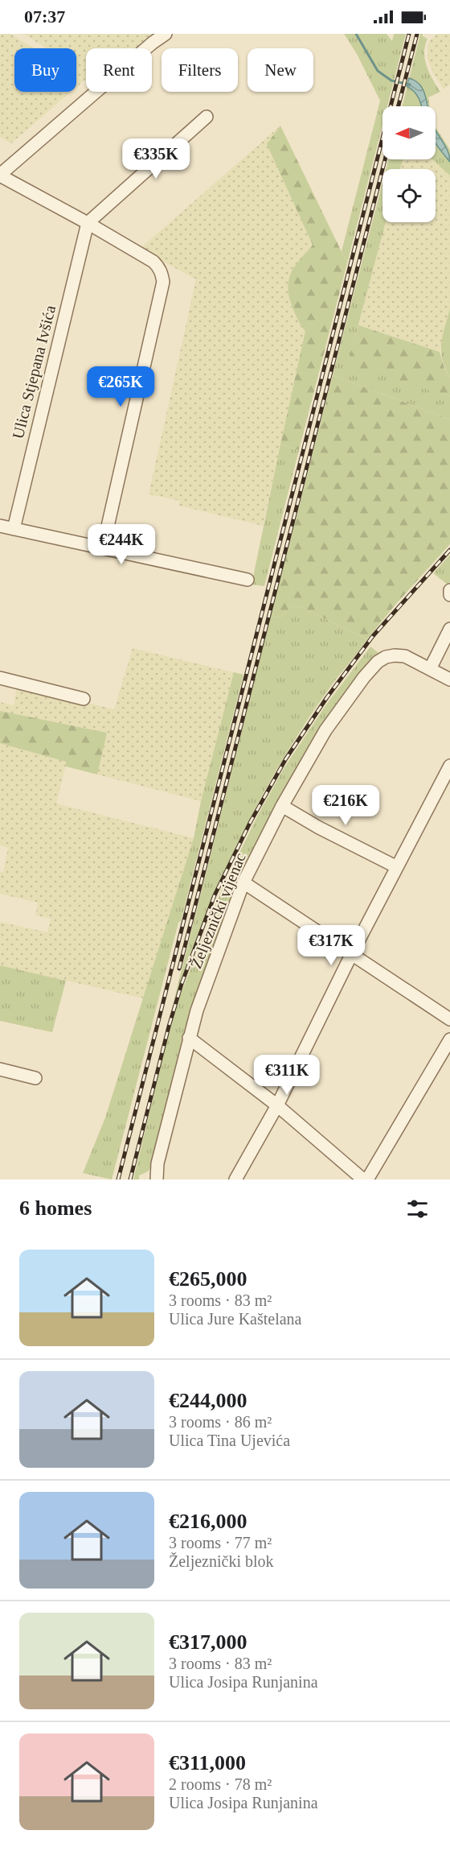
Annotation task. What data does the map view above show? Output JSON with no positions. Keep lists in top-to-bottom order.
{
  "streets": {
    "street": ["Ulica Stjepana Ivšića", "Željeznički vijenac"]
  },
  "north": "left",
  "page": {
    "status": "07:37",
    "chip": [
      "Buy",
      "Rent",
      "Filters",
      "New"
    ],
    "price": [
      "€335K",
      "€265K",
      "€244K",
      "€216K",
      "€317K",
      "€311K"
    ],
    "heading": "6 homes",
    "list": [
      {
        "name": "€265,000",
        "note": "3 rooms · 83 m² · Ulica Jure Kaštelana"
      },
      {
        "name": "€244,000",
        "note": "3 rooms · 86 m² · Ulica Tina Ujevića"
      },
      {
        "name": "€216,000",
        "note": "3 rooms · 77 m² · Željeznički blok"
      },
      {
        "name": "€317,000",
        "note": "3 rooms · 83 m² · Ulica Josipa Runjanina"
      },
      {
        "name": "€311,000",
        "note": "2 rooms · 78 m² · Ulica Josipa Runjanina"
      }
    ]
  }
}
